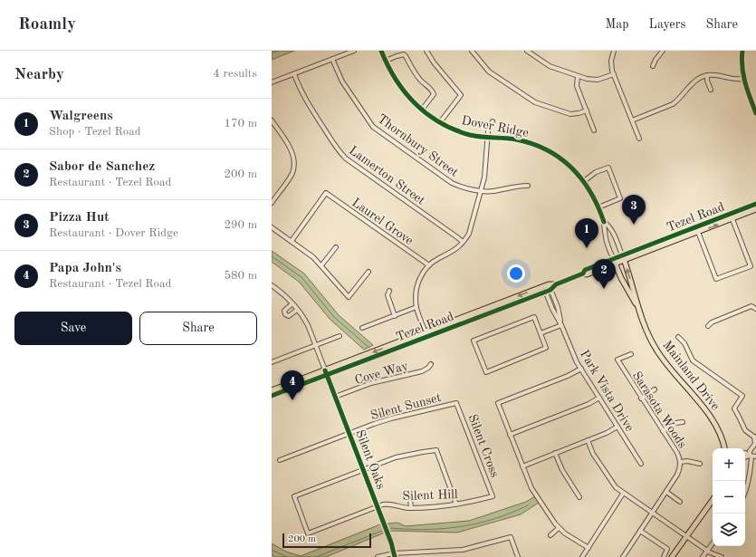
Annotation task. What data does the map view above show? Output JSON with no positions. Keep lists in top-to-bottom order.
{
  "streets": {
    "main road": ["Tezel Road", "Mainland Drive"],
    "street": [
      "Dover Ridge",
      "Thornbury Street",
      "Lamerton Street",
      "Laurel Grove",
      "Cove Way",
      "Park Vista Drive",
      "Silent Sunset",
      "Sarasota Woods",
      "Silent Cross",
      "Silent Oaks",
      "Silent Hill"
    ]
  },
  "crossings": [
    ["Dover Ridge", "Tezel Road"],
    ["Dover Ridge", "Mainland Drive"],
    ["Tezel Road", "Mainland Drive"],
    ["Tezel Road", "Park Vista Drive"],
    ["Tezel Road", "Silent Oaks"],
    ["Cove Way", "Silent Oaks"],
    ["Silent Sunset", "Silent Cross"],
    ["Silent Sunset", "Silent Oaks"],
    ["Silent Cross", "Silent Hill"],
    ["Silent Oaks", "Silent Hill"]
  ],
  "scale_bar": "200 m",
  "page": {
    "header": "Roamly",
    "nav": ["Map", "Layers", "Share"],
    "heading": ["Nearby", "4 results"],
    "list": [
      {
        "mark": "1",
        "name": "Walgreens",
        "note": "Shop · Tezel Road",
        "value": "170 m"
      },
      {
        "mark": "2",
        "name": "Sabor de Sanchez",
        "note": "Restaurant · Tezel Road",
        "value": "200 m"
      },
      {
        "mark": "3",
        "name": "Pizza Hut",
        "note": "Restaurant · Dover Ridge",
        "value": "290 m"
      },
      {
        "mark": "4",
        "name": "Papa John's",
        "note": "Restaurant · Tezel Road",
        "value": "580 m"
      }
    ],
    "pins": [
      "3",
      "1",
      "2",
      "4"
    ],
    "buttons": ["Save", "Share"],
    "map_buttons": ["+", "−"],
    "scale": "200 m"
  }
}
